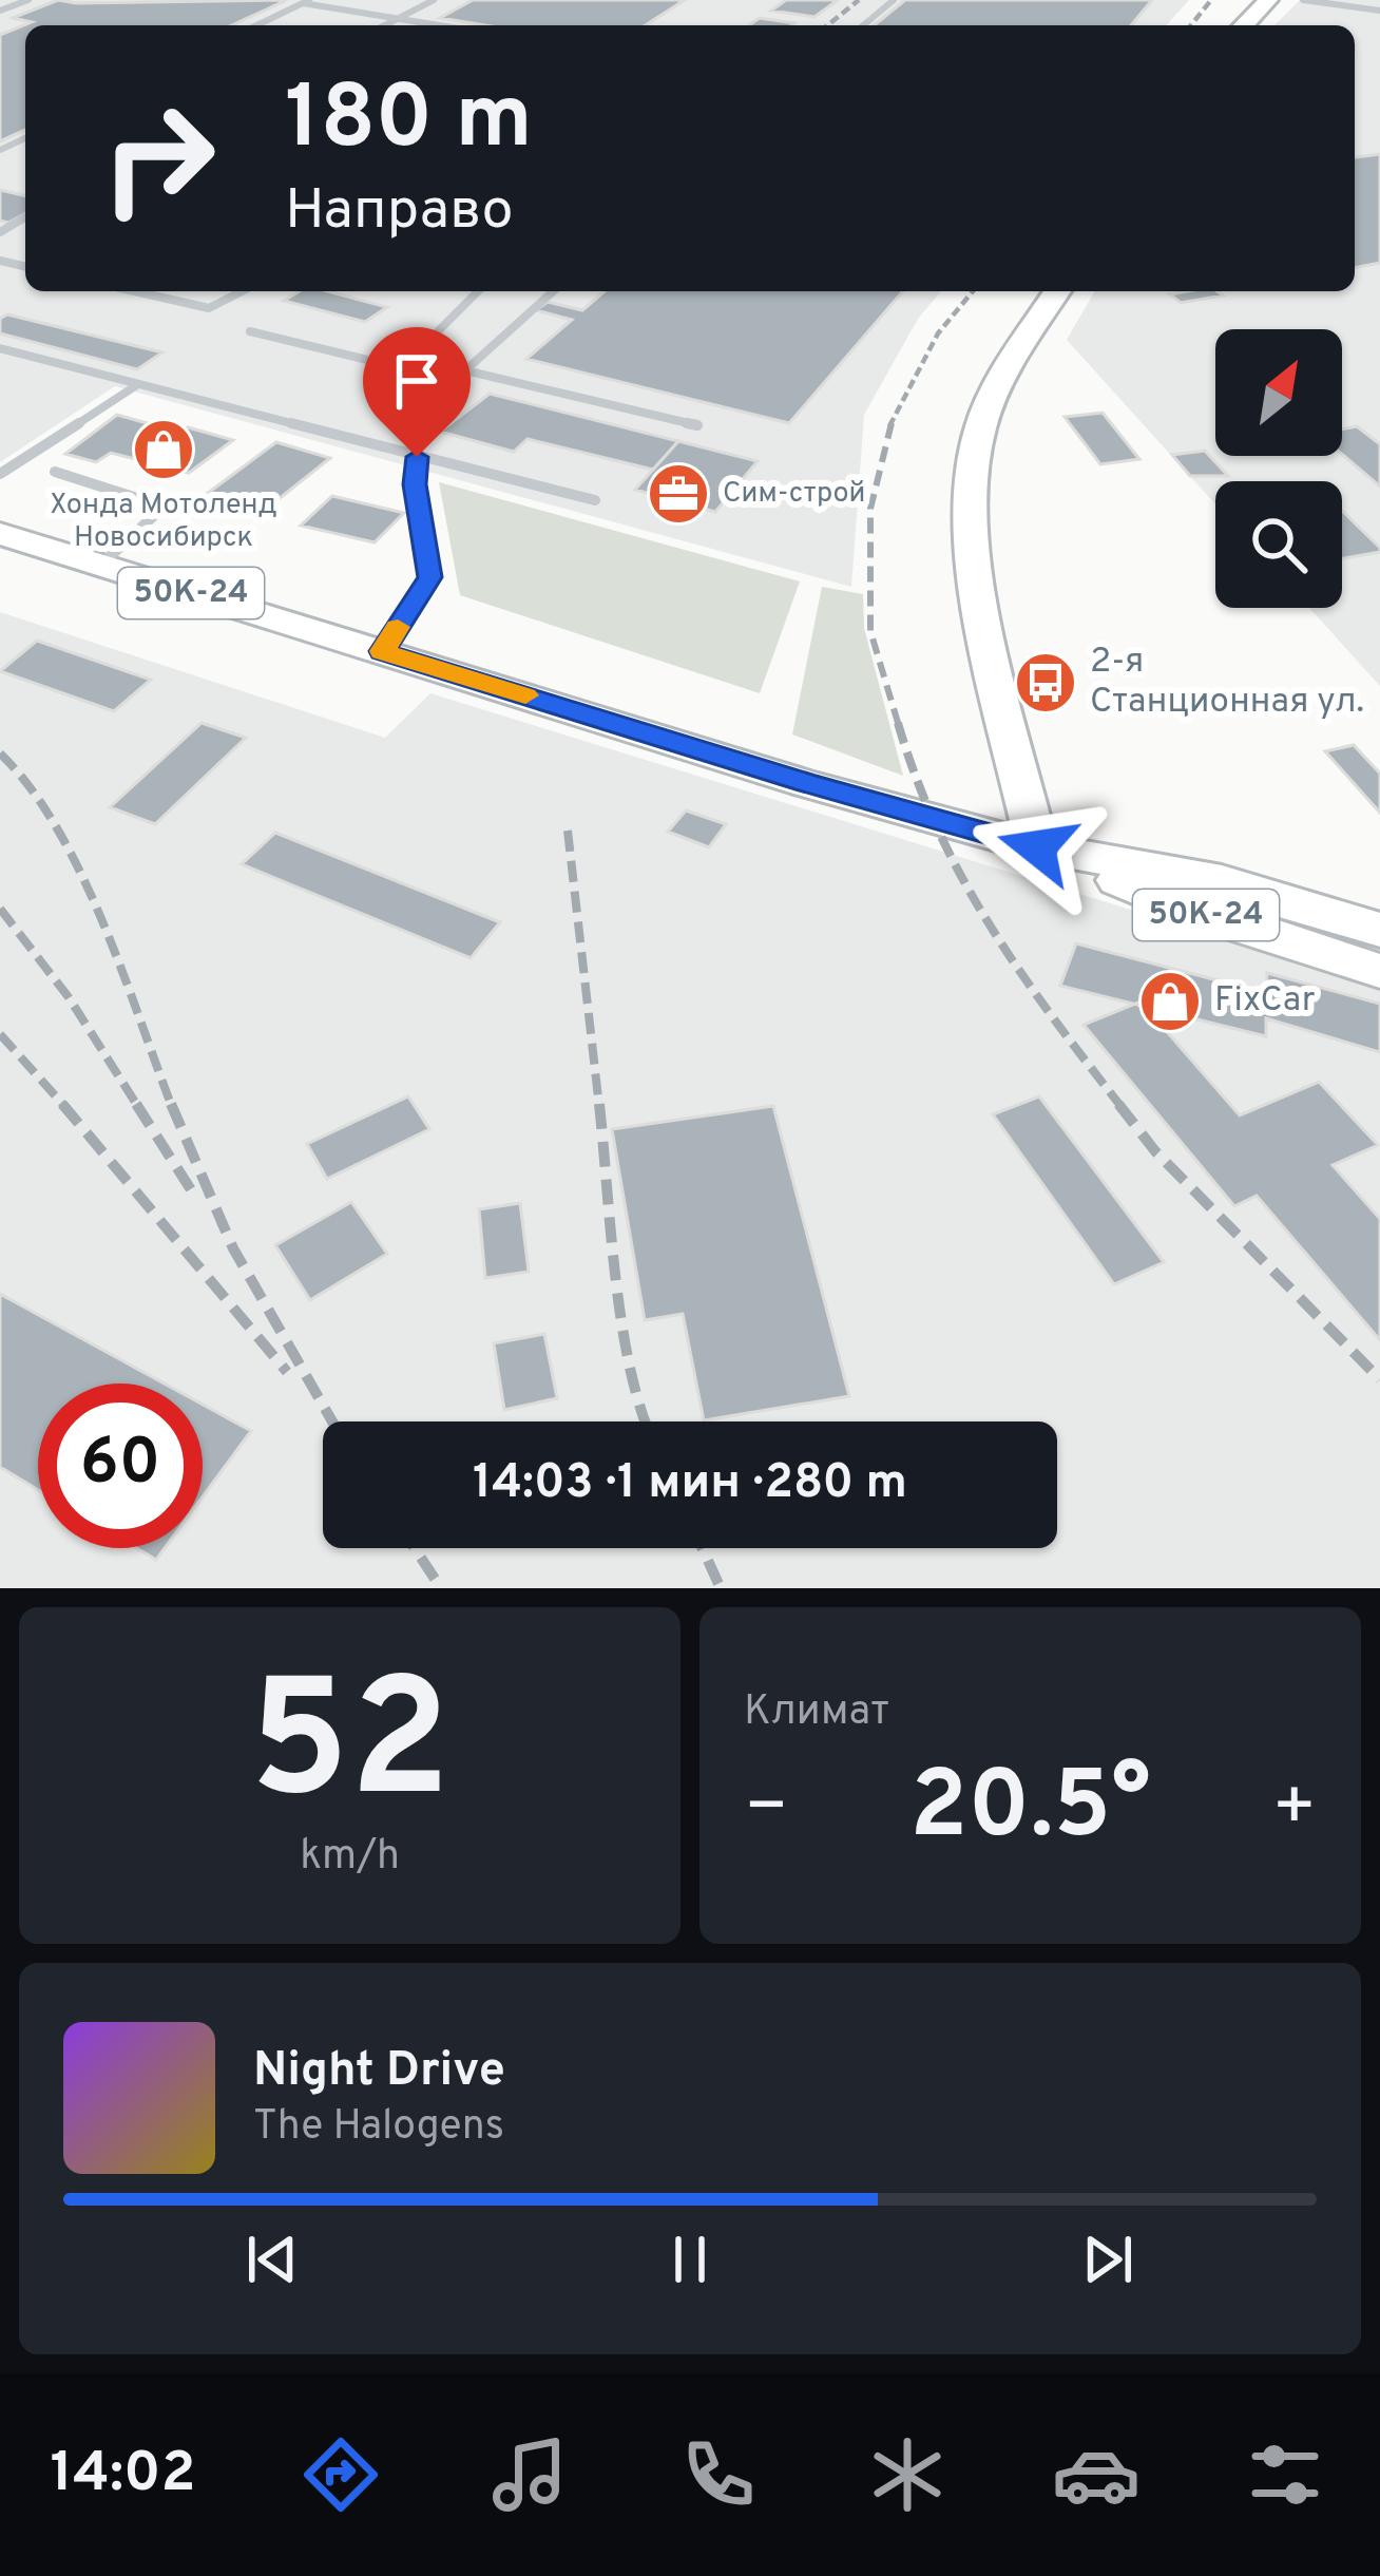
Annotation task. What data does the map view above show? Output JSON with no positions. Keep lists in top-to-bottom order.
{
  "streets": {
    "main road": ["50К-24"]
  },
  "places": {
    "shop": ["Хонда Мотоленд Новосибирск", "FixCar"],
    "office": ["Сим-строй"],
    "bus stop": ["2-я Станционная ул."]
  },
  "north": "top right",
  "page": {
    "turn": ["180 m", "Направо"],
    "limit": "60",
    "trip": "14:03 · 1 мин · 280 m",
    "tile": [
      ["52", "km/h"],
      "Климат"
    ],
    "heat": ["−", "20.5°", "+"],
    "song": ["Night Drive", "The Halogens"],
    "tabs": "14:02"
  }
}
